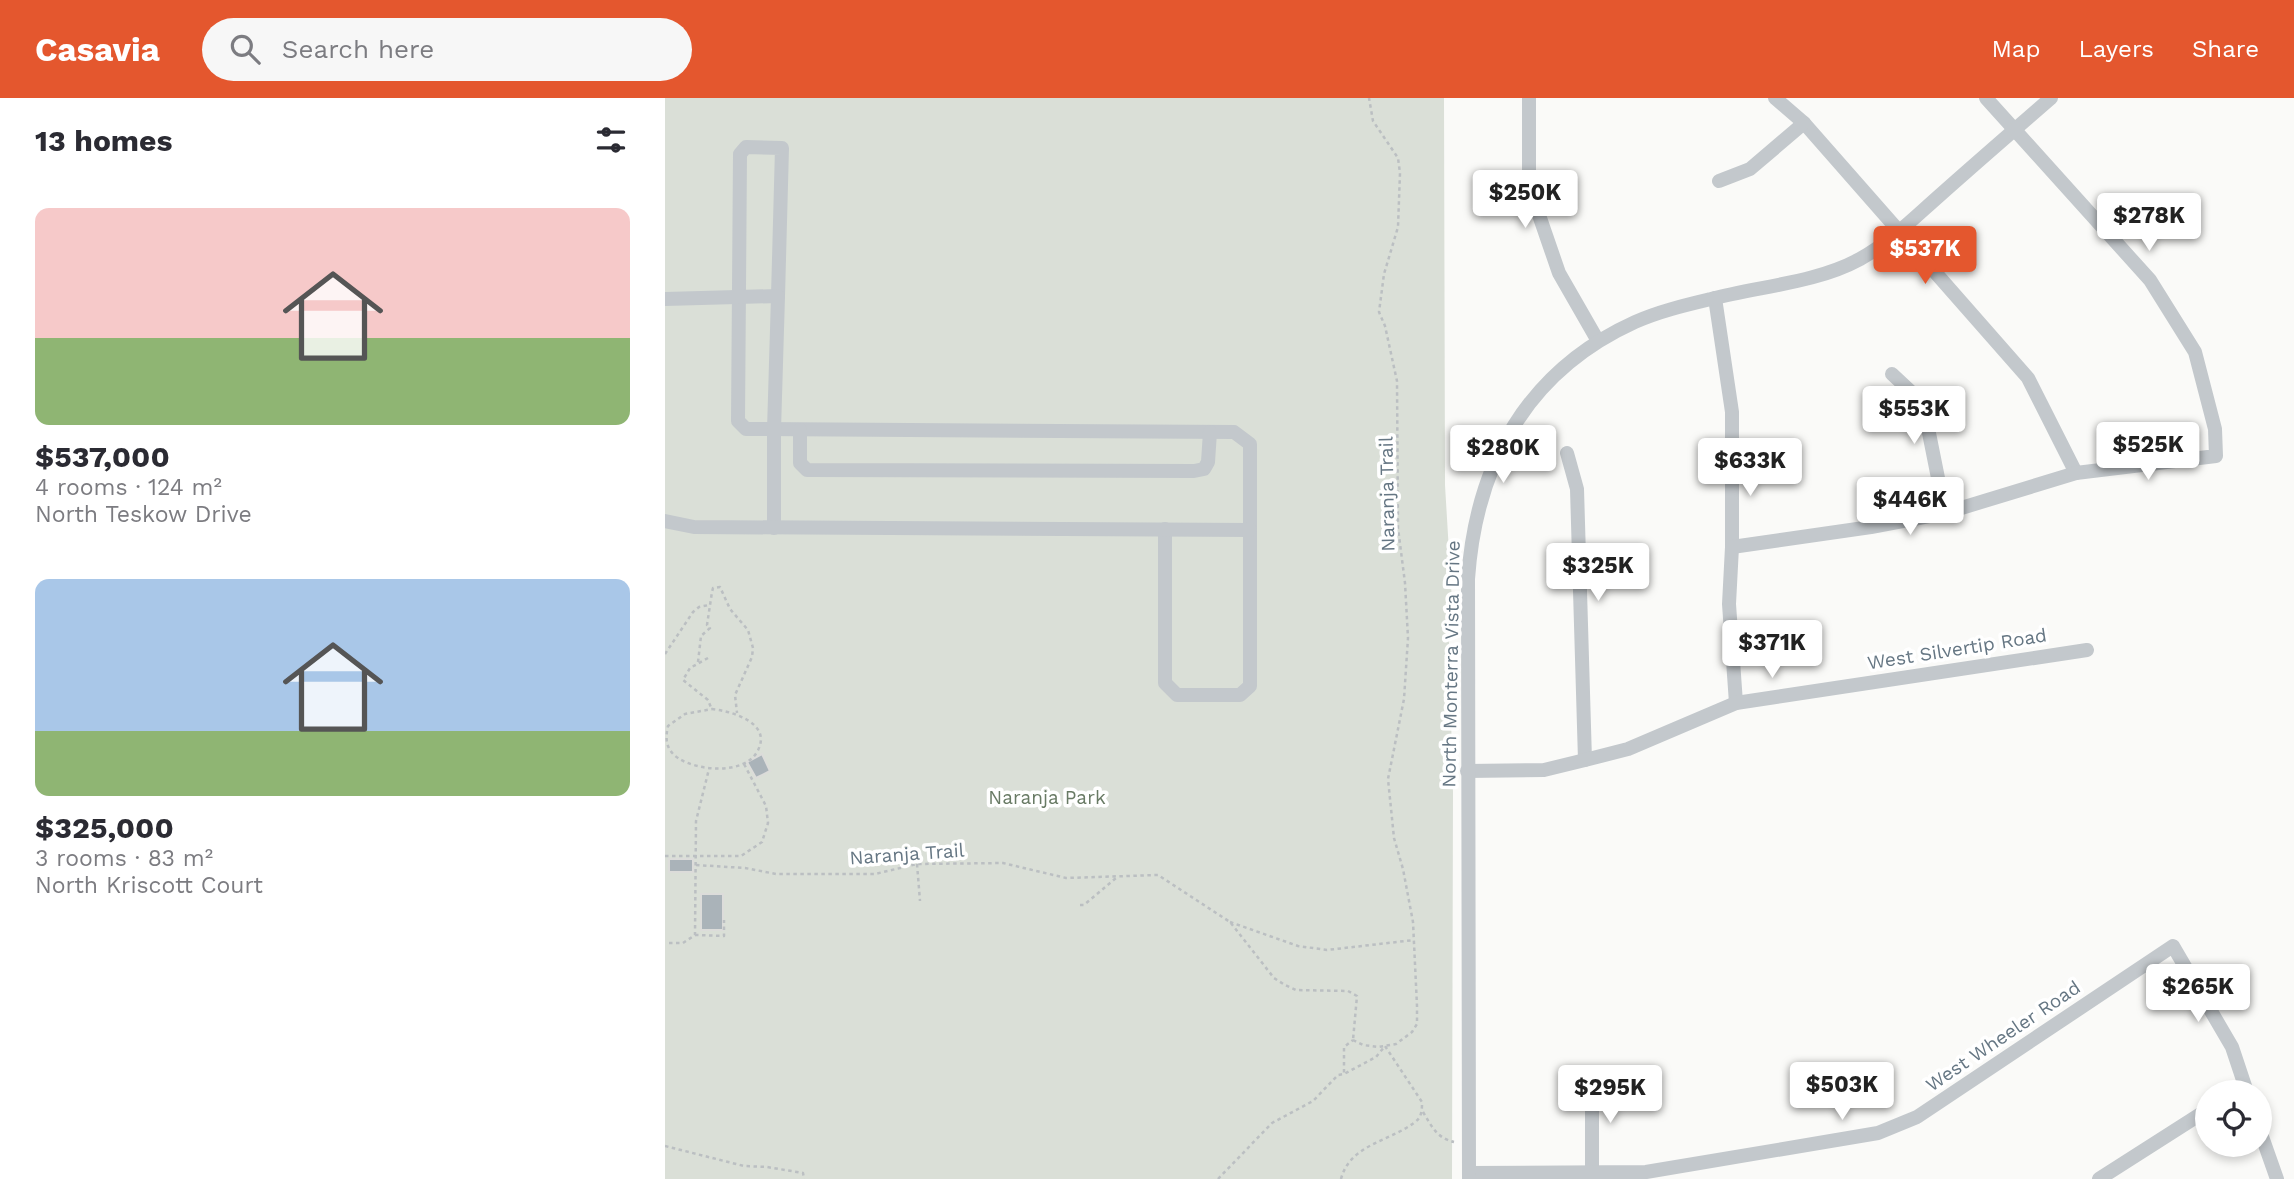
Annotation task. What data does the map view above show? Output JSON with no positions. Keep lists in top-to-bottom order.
{
  "streets": {
    "street": ["West Silvertip Road", "North Monterra Vista Drive", "West Wheeler Road"],
    "path": ["Naranja Trail"]
  },
  "crossings": [
    ["West Silvertip Road", "North Monterra Vista Drive"],
    ["North Monterra Vista Drive", "West Wheeler Road"]
  ],
  "parks": ["Naranja Park"],
  "page": {
    "header": "Casavia",
    "search": "Search here",
    "nav": ["Map", "Layers", "Share"],
    "heading": "13 homes",
    "price": [
      "$250K",
      "$278K",
      "$537K",
      "$553K",
      "$525K",
      "$280K",
      "$633K",
      "$446K",
      "$325K",
      "$371K",
      "$265K",
      "$503K",
      "$295K"
    ],
    "list": [
      {
        "name": "$537,000",
        "note": "4 rooms · 124 m² · North Teskow Drive"
      },
      {
        "name": "$325,000",
        "note": "3 rooms · 83 m² · North Kriscott Court"
      }
    ]
  }
}
